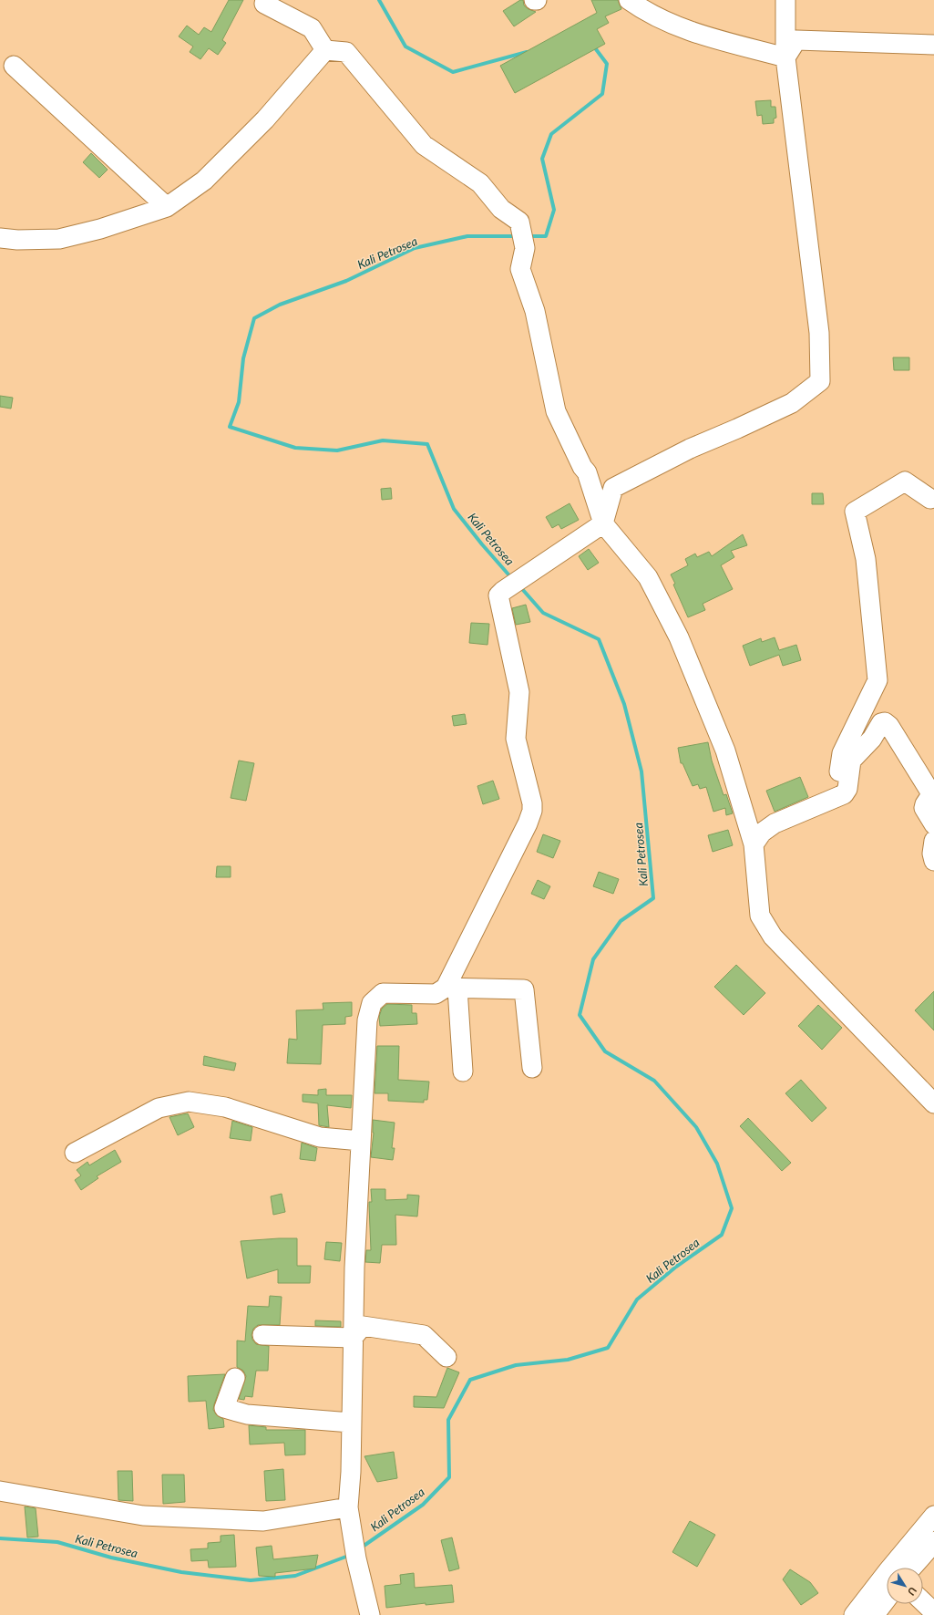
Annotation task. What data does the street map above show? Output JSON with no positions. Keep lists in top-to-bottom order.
{
  "water": ["Kali Petrosea"],
  "north": "bottom right"
}
